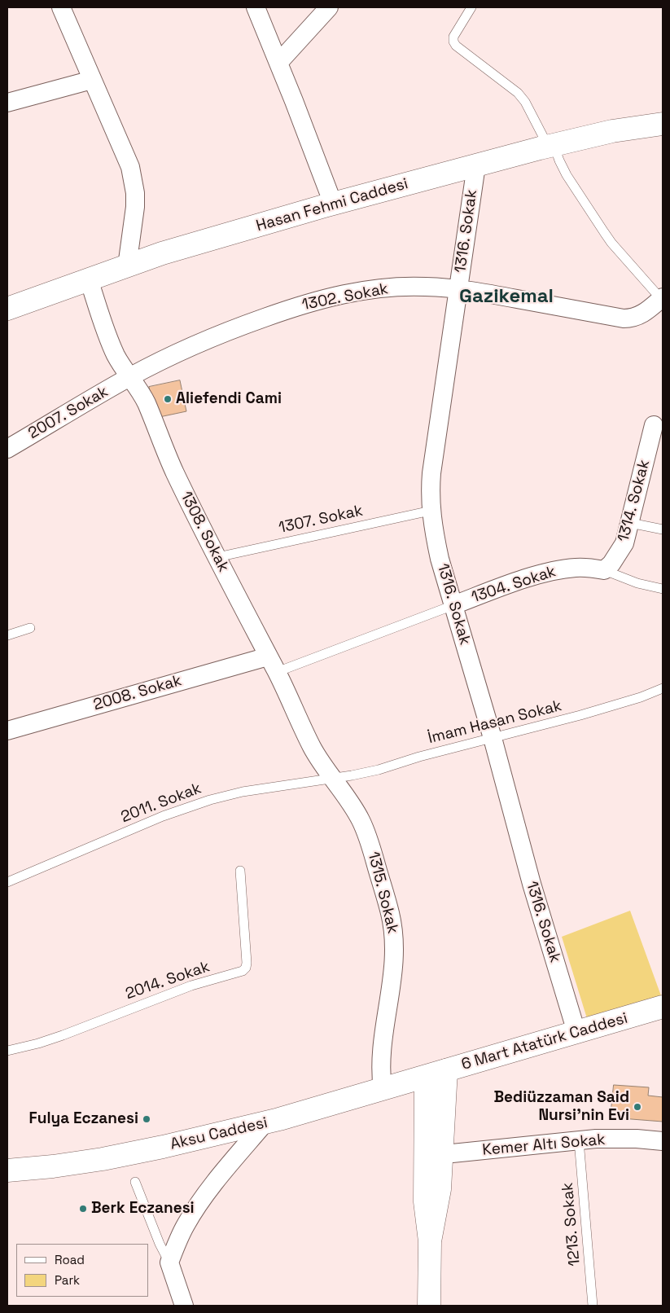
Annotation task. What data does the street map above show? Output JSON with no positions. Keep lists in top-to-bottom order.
{
  "streets": {
    "main road": ["Hasan Fehmi Caddesi", "6 Mart Atatürk Caddesi", "Aksu Caddesi"],
    "street": [
      "1316. Sokak",
      "1302. Sokak",
      "2007. Sokak",
      "1314. Sokak",
      "1308. Sokak",
      "1304. Sokak",
      "2008. Sokak",
      "1315. Sokak",
      "Kemer Altı Sokak"
    ],
    "lane": [
      "1307. Sokak",
      "İmam Hasan Sokak",
      "2011. Sokak",
      "2014. Sokak",
      "1213. Sokak"
    ]
  },
  "crossings": [
    ["Hasan Fehmi Caddesi", "1316. Sokak"],
    ["Hasan Fehmi Caddesi", "1308. Sokak"],
    ["1316. Sokak", "1302. Sokak"],
    ["1316. Sokak", "1307. Sokak"],
    ["1316. Sokak", "1304. Sokak"],
    ["1316. Sokak", "İmam Hasan Sokak"],
    ["1316. Sokak", "6 Mart Atatürk Caddesi"],
    ["1302. Sokak", "2007. Sokak"],
    ["1302. Sokak", "1308. Sokak"],
    ["2007. Sokak", "1308. Sokak"],
    ["1314. Sokak", "1304. Sokak"],
    ["1307. Sokak", "1308. Sokak"],
    ["1308. Sokak", "1304. Sokak"],
    ["1308. Sokak", "2008. Sokak"],
    ["1308. Sokak", "İmam Hasan Sokak"],
    ["1308. Sokak", "2011. Sokak"],
    ["1308. Sokak", "1315. Sokak"],
    ["1304. Sokak", "2008. Sokak"],
    ["İmam Hasan Sokak", "2011. Sokak"],
    ["İmam Hasan Sokak", "1315. Sokak"],
    ["2011. Sokak", "1315. Sokak"],
    ["1315. Sokak", "Aksu Caddesi"],
    ["6 Mart Atatürk Caddesi", "Aksu Caddesi"],
    ["Kemer Altı Sokak", "1213. Sokak"]
  ],
  "districts": ["Gazikemal"],
  "places": [
    "Aliefendi Cami",
    "Bediüzzaman Said Nursi'nin Evi",
    "Fulya Eczanesi",
    "Berk Eczanesi"
  ],
  "legend": ["Road", "Park"]
}
